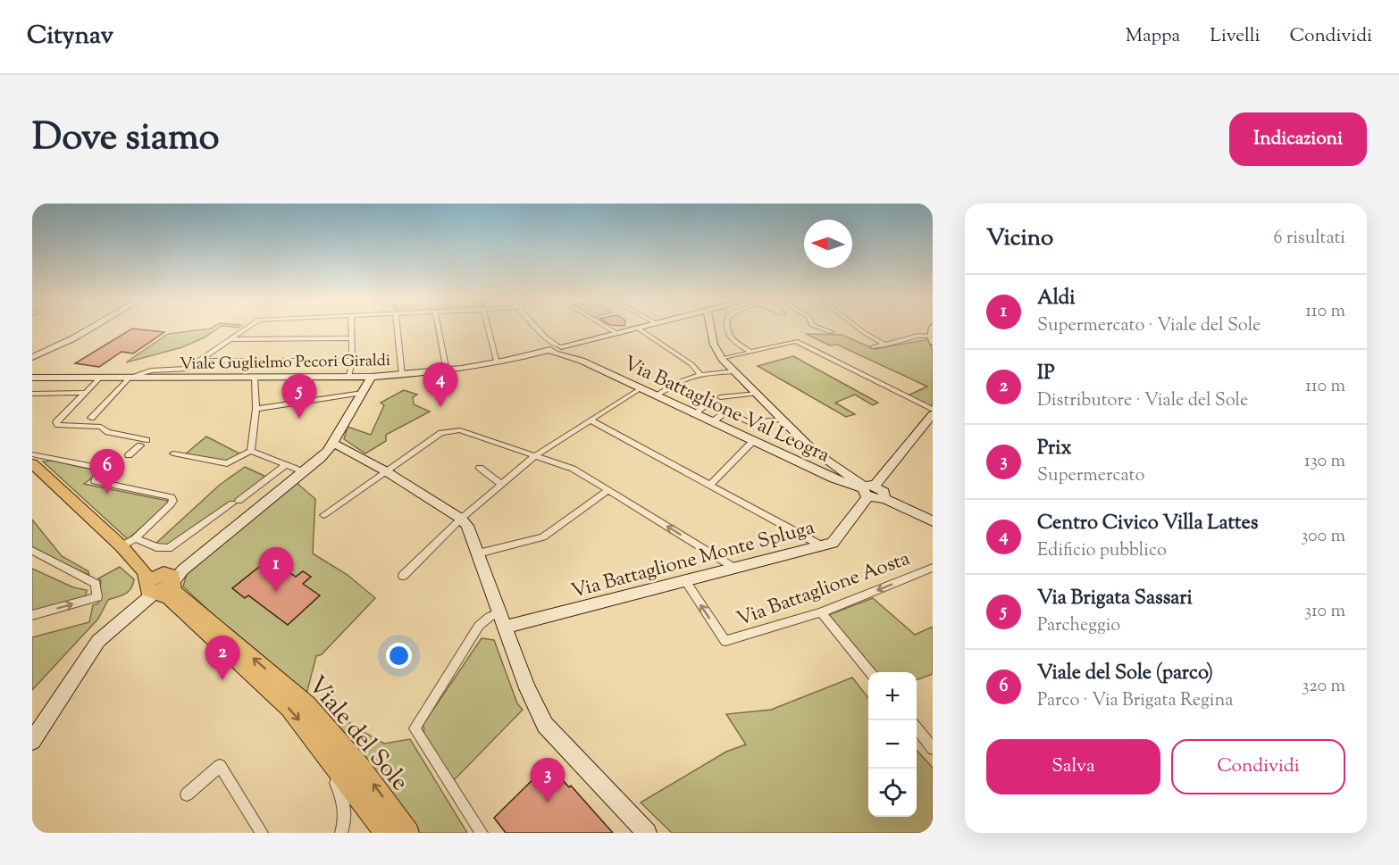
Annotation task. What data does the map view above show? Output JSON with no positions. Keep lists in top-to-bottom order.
{
  "streets": {
    "main road": ["Viale del Sole"],
    "street": [
      "Viale Guglielmo Pecori Giraldi",
      "Via Battaglione Val Leogra",
      "Via Battaglione Monte Spluga",
      "Via Battaglione Aosta"
    ]
  },
  "crossings": [
    ["Viale Guglielmo Pecori Giraldi", "Via Battaglione Val Leogra"],
    ["Via Battaglione Val Leogra", "Via Battaglione Monte Spluga"],
    ["Via Battaglione Monte Spluga", "Via Battaglione Aosta"]
  ],
  "one_way": ["Via Battaglione Aosta"],
  "north": "left",
  "page": {
    "header": "Citynav",
    "nav": ["Mappa", "Livelli", "Condividi"],
    "title": "Dove siamo",
    "buttons": [
      "Indicazioni",
      ["Salva", "Condividi"]
    ],
    "heading": ["Vicino", "6 risultati"],
    "list": [
      {
        "mark": "1",
        "name": "Aldi",
        "note": "Supermercato · Viale del Sole",
        "value": "110 m"
      },
      {
        "mark": "2",
        "name": "IP",
        "note": "Distributore · Viale del Sole",
        "value": "110 m"
      },
      {
        "mark": "3",
        "name": "Prix",
        "note": "Supermercato",
        "value": "130 m"
      },
      {
        "mark": "4",
        "name": "Centro Civico Villa Lattes",
        "note": "Edificio pubblico",
        "value": "300 m"
      },
      {
        "mark": "5",
        "name": "Via Brigata Sassari",
        "note": "Parcheggio",
        "value": "310 m"
      },
      {
        "mark": "6",
        "name": "Viale del Sole (parco)",
        "note": "Parco · Via Brigata Regina",
        "value": "320 m"
      }
    ],
    "pins": [
      "4",
      "5",
      "6",
      "1",
      "2",
      "3"
    ],
    "map_buttons": ["+", "−"]
  }
}
